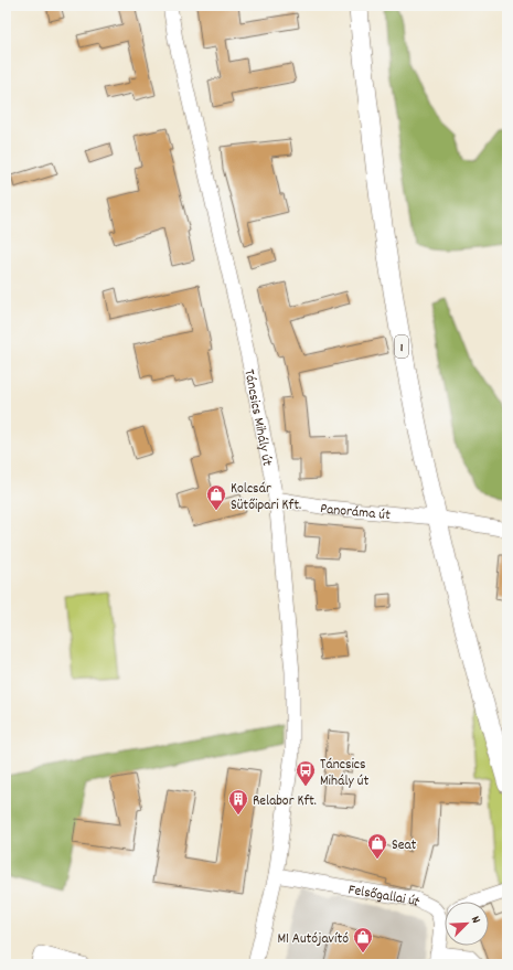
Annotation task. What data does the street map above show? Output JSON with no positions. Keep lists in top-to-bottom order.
{
  "streets": {
    "main road": ["1"],
    "street": ["Táncsics Mihály út", "Panoráma út", "Felsőgallai út"]
  },
  "crossings": [
    ["1", "Panoráma út"],
    ["Táncsics Mihály út", "Panoráma út"],
    ["Táncsics Mihály út", "Felsőgallai út"]
  ],
  "places": {
    "shop": ["Kolcsár Sütőipari Kft.", "Seat", "M1 Autójavító"],
    "bus stop": ["Táncsics Mihály út"],
    "building": ["Relabor Kft."]
  },
  "north": "top right"
}
